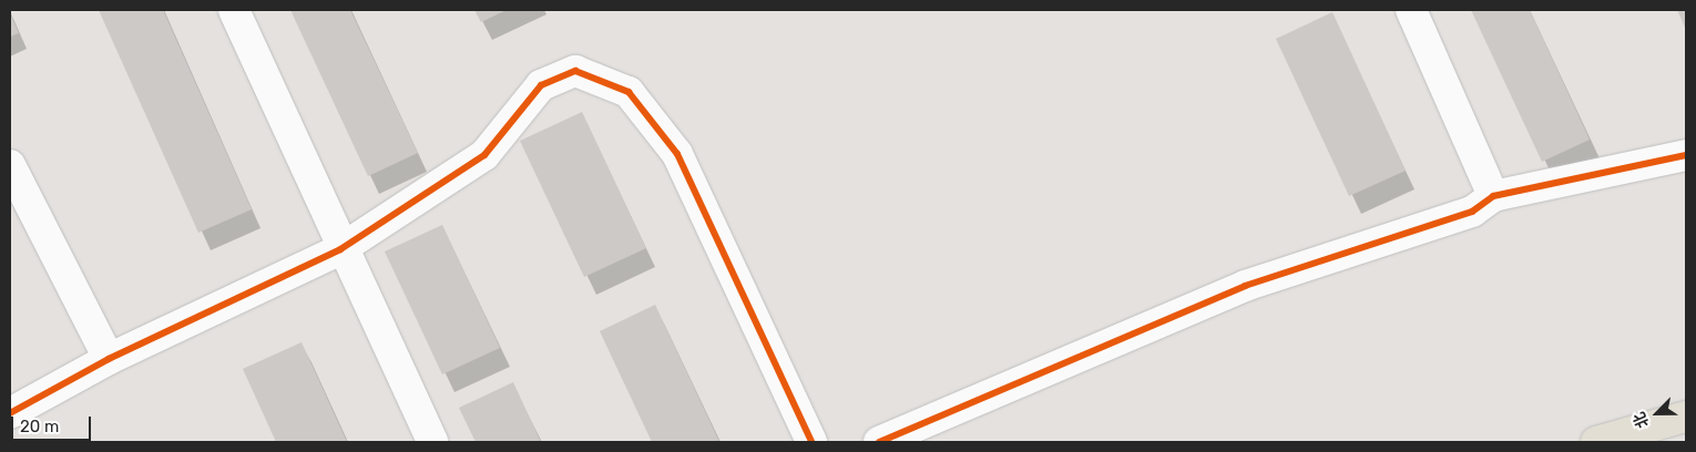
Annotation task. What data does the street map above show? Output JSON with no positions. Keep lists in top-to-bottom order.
{
  "scale_bar": "20 m",
  "north": "bottom left"
}
